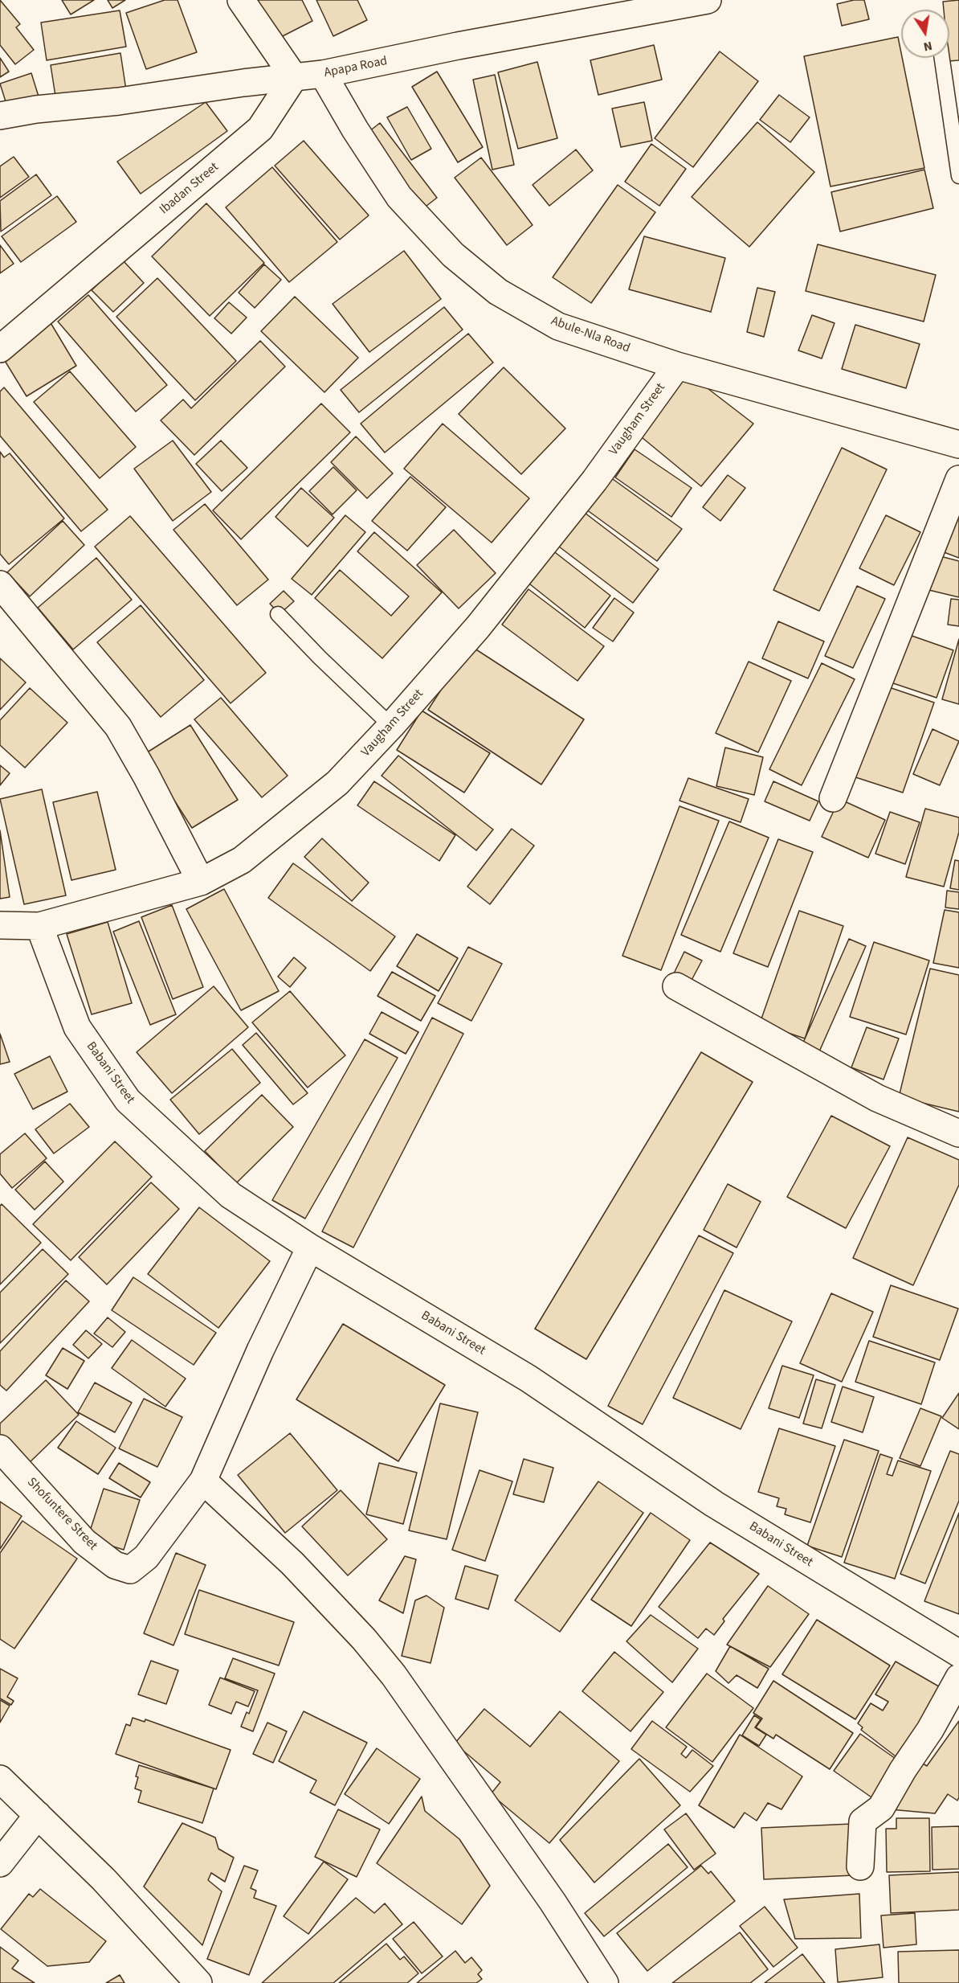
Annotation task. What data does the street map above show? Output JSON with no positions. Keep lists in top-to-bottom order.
{
  "streets": {
    "street": [
      "Apapa Road",
      "Ibadan Street",
      "Abule-Nla Road",
      "Vaugham Street",
      "Babani Street",
      "Shofuntere Street"
    ]
  },
  "crossings": [
    ["Apapa Road", "Ibadan Street"],
    ["Apapa Road", "Abule-Nla Road"],
    ["Abule-Nla Road", "Vaugham Street"],
    ["Vaugham Street", "Babani Street"]
  ],
  "north": "bottom"
}
